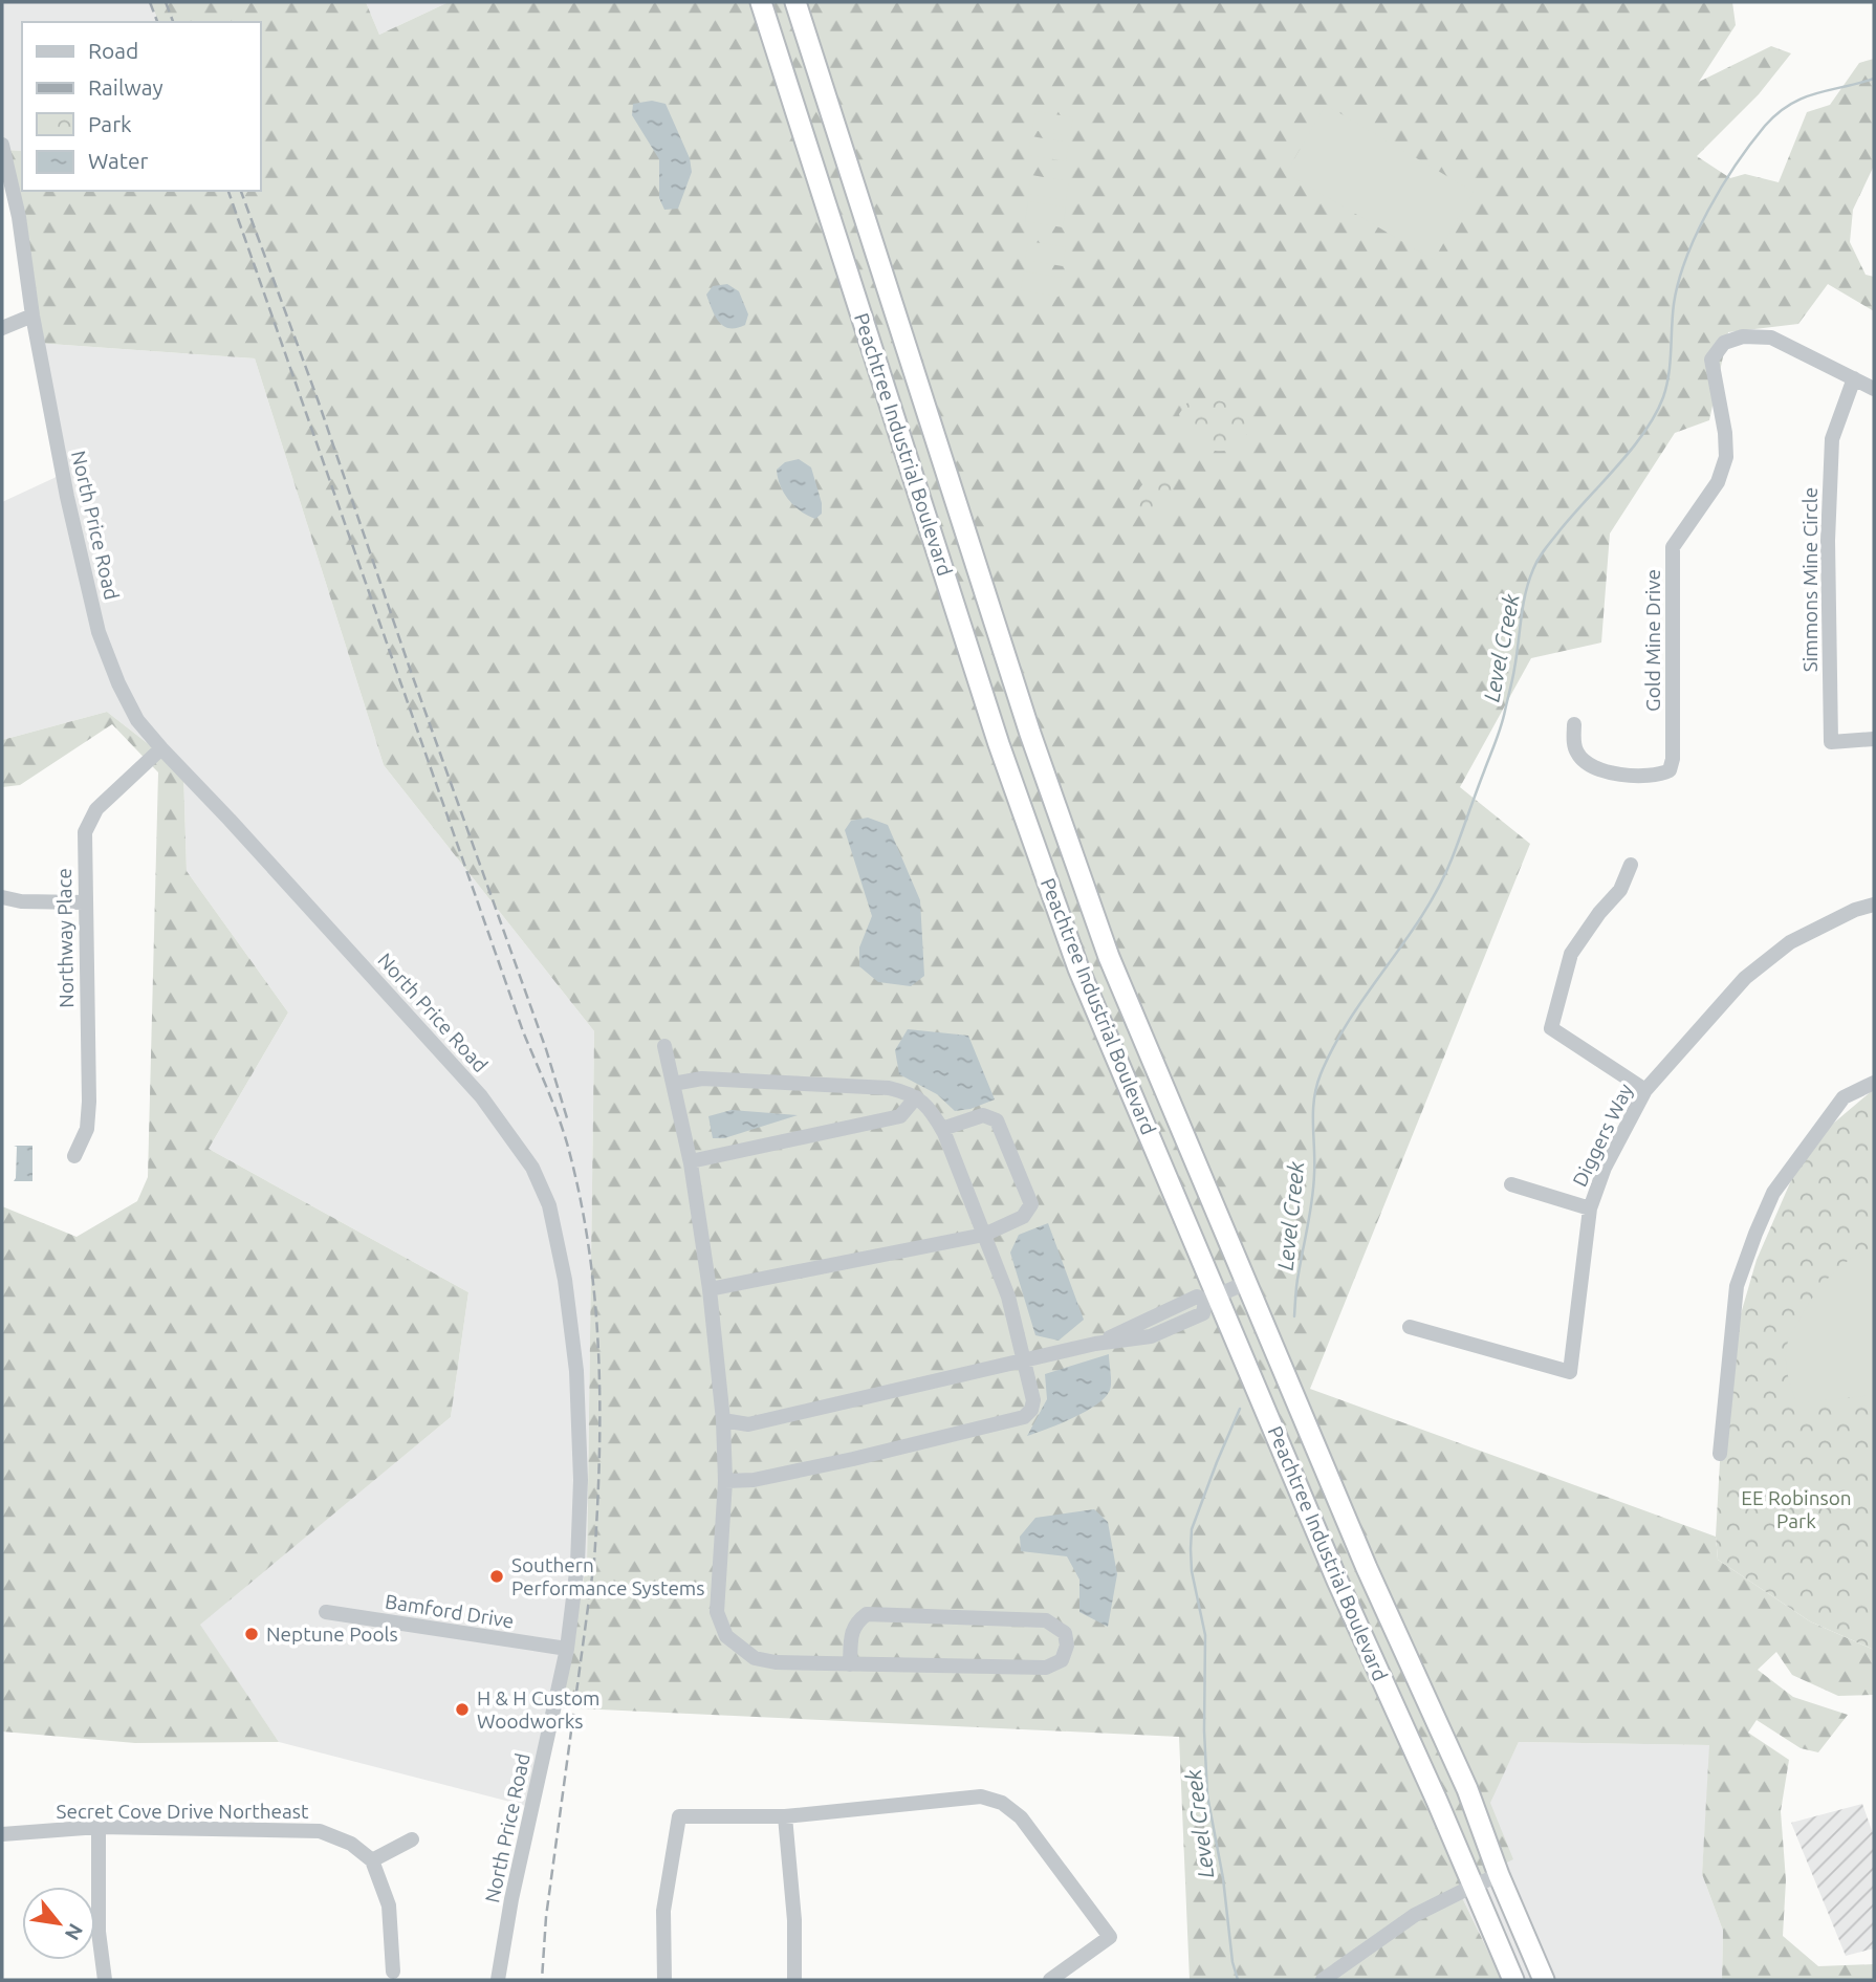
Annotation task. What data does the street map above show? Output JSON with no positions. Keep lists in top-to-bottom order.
{
  "streets": {
    "highway": ["Peachtree Industrial Boulevard"],
    "street": [
      "North Price Road",
      "Simmons Mine Circle",
      "Gold Mine Drive",
      "Northway Place",
      "Diggers Way",
      "Bamford Drive",
      "Secret Cove Drive Northeast"
    ]
  },
  "crossings": [
    ["North Price Road", "Northway Place"],
    ["North Price Road", "Bamford Drive"],
    ["Simmons Mine Circle", "Gold Mine Drive"]
  ],
  "water": ["Level Creek"],
  "parks": ["EE Robinson Park"],
  "places": ["Southern Performance Systems", "Neptune Pools", "H & H Custom Woodworks"],
  "legend": [
    "Road",
    "Railway",
    "Park",
    "Water"
  ],
  "north": "bottom right"
}
